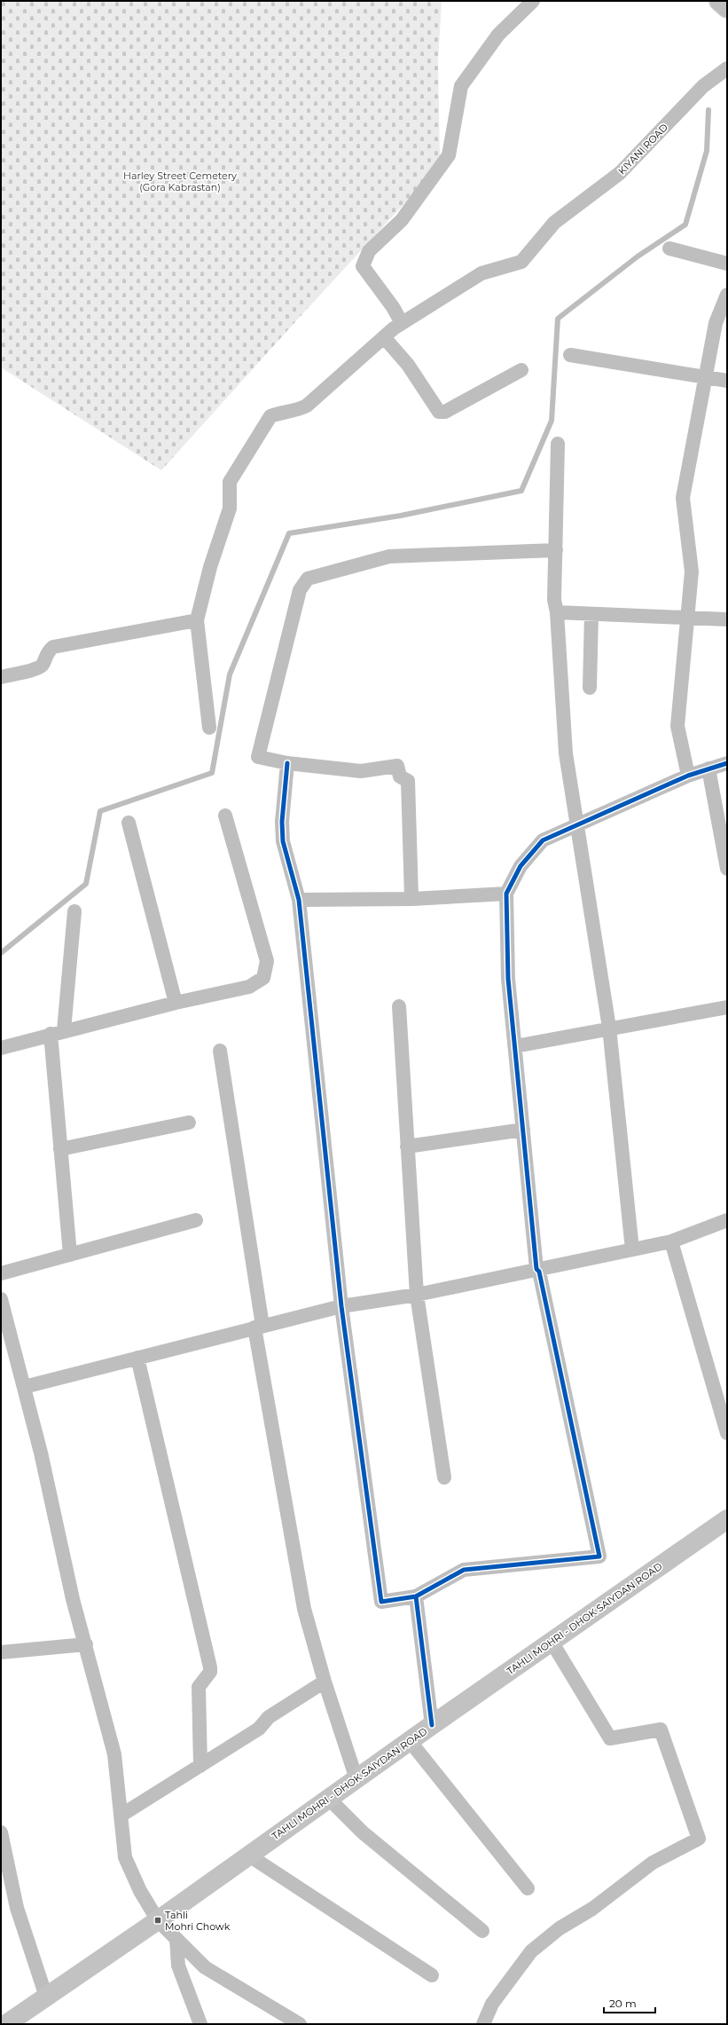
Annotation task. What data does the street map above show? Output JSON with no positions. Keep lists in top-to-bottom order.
{
  "streets": {
    "street": ["KIYANI ROAD", "TAHLI MOHRI - DHOK SAIYDAN ROAD"]
  },
  "parks": ["Harley Street Cemetery (Gora Kabrastan)"],
  "places": {
    "transit": ["Tahli Mohri Chowk"]
  },
  "scale_bar": "20 m"
}
